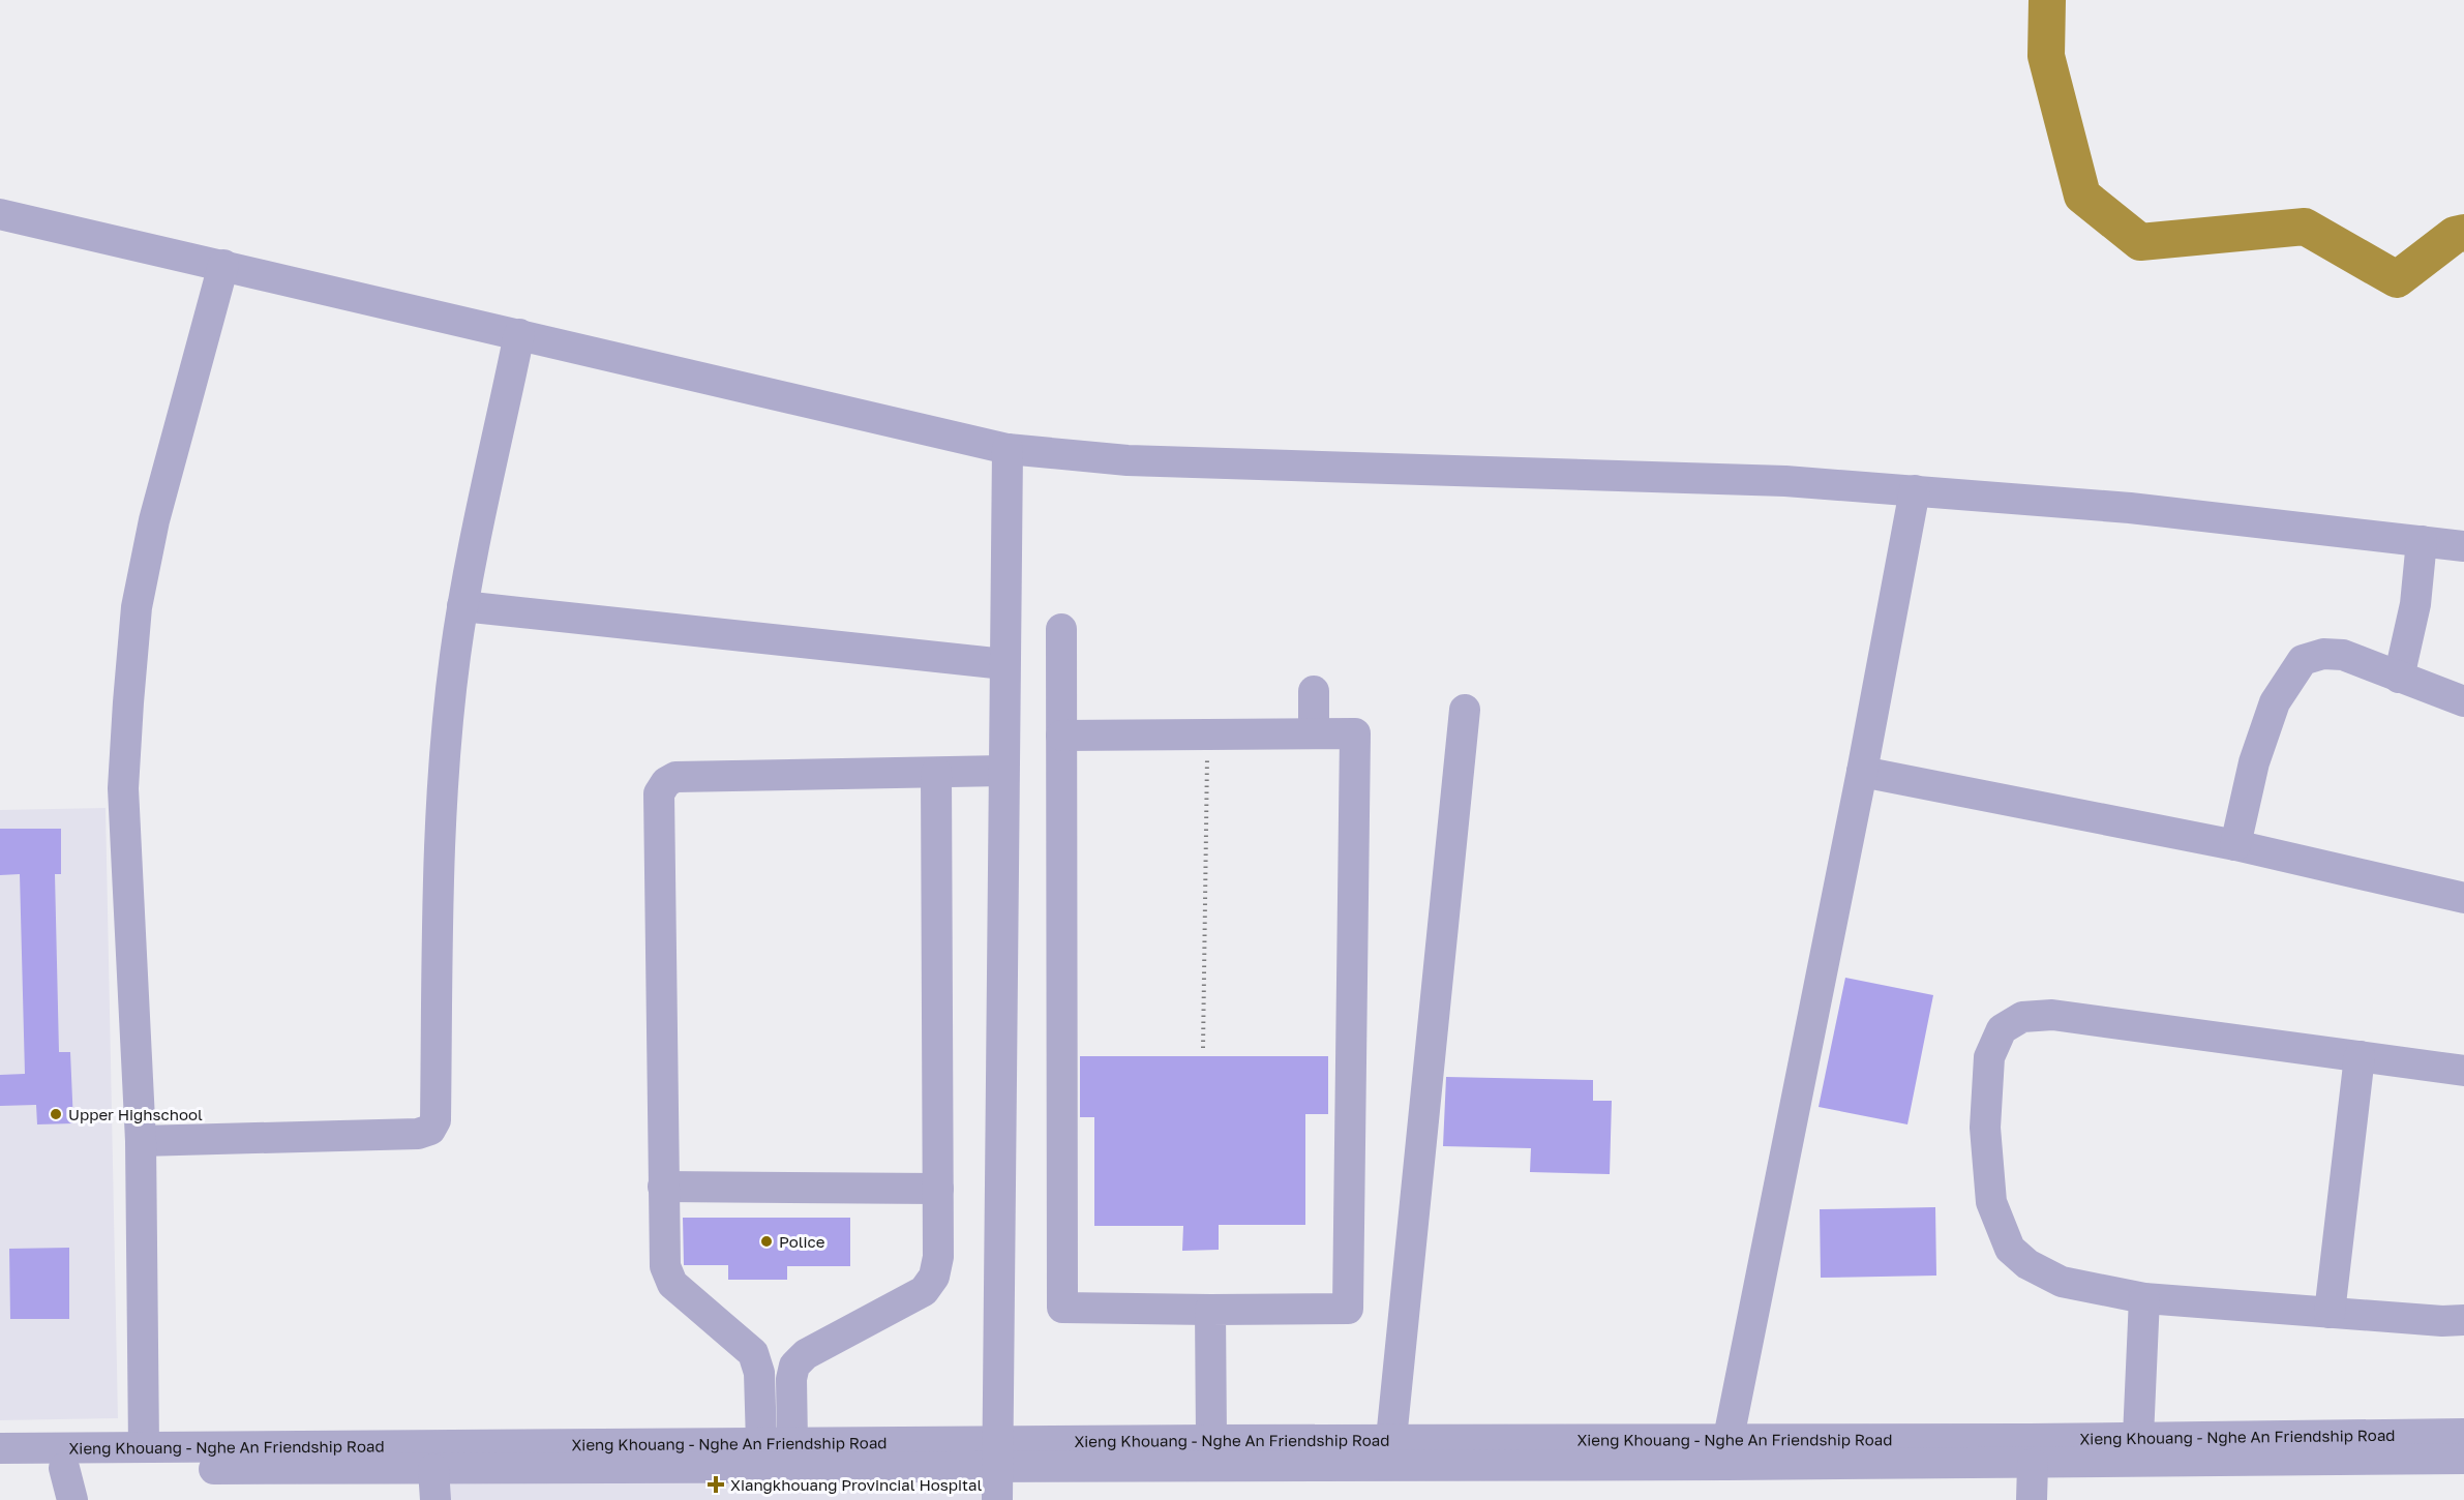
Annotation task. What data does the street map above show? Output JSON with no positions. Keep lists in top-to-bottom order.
{
  "streets": {
    "street": ["Xieng Khouang - Nghe An Friendship Road"]
  },
  "places": {
    "other": ["Upper Highschool", "Police"],
    "health": ["Xiangkhouang Provincial Hospital"]
  }
}
